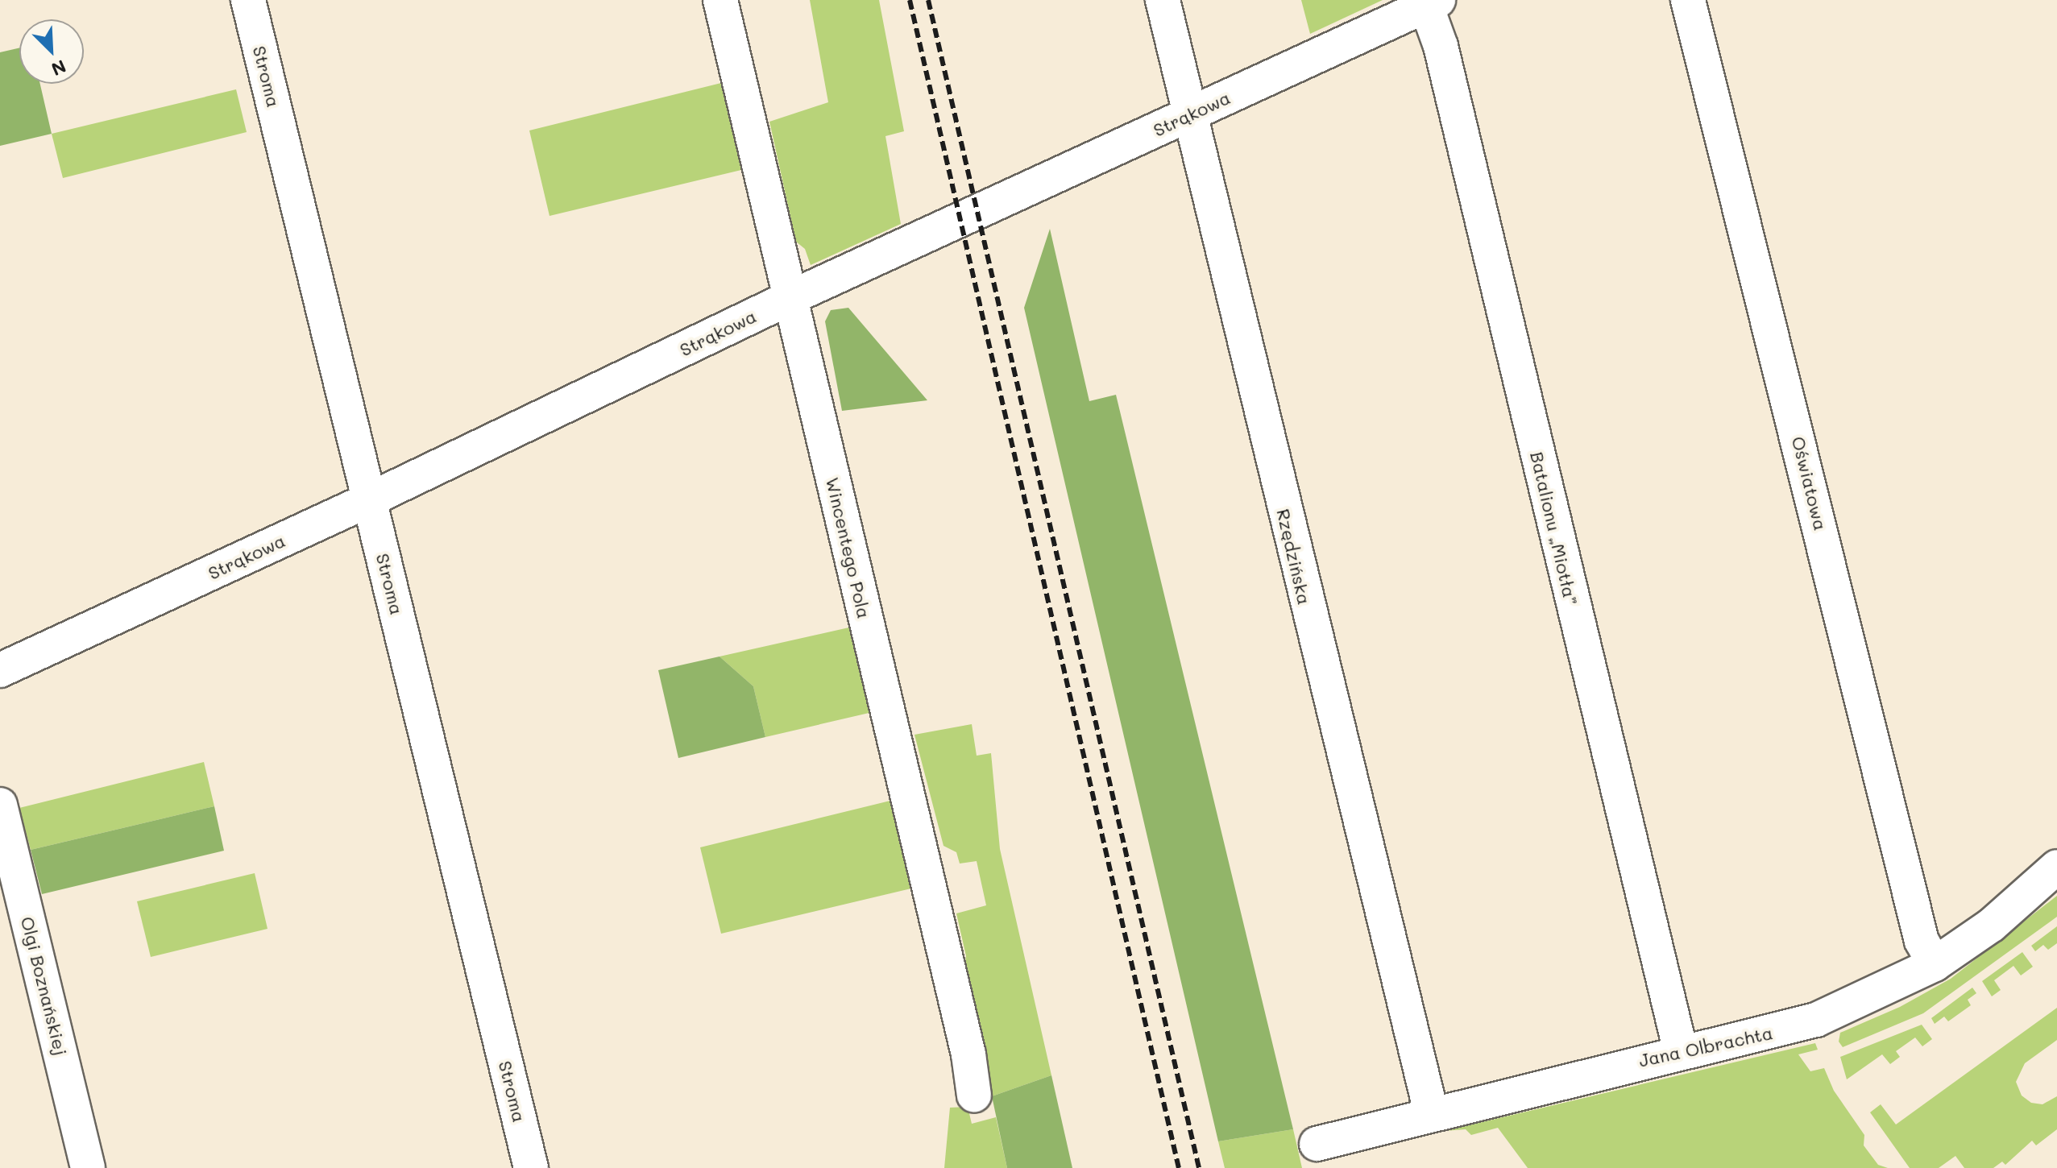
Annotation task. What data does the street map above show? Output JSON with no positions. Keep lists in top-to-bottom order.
{
  "streets": {
    "street": [
      "Stroma",
      "Strąkowa",
      "Oświatowa",
      "Batalionu „Miotła”",
      "Wincentego Pola",
      "Rzędzińska",
      "Olgi Boznańskiej",
      "Jana Olbrachta"
    ]
  },
  "crossings": [
    ["Stroma", "Strąkowa"],
    ["Strąkowa", "Batalionu „Miotła”"],
    ["Strąkowa", "Wincentego Pola"],
    ["Strąkowa", "Rzędzińska"],
    ["Oświatowa", "Jana Olbrachta"],
    ["Batalionu „Miotła”", "Jana Olbrachta"],
    ["Rzędzińska", "Jana Olbrachta"]
  ],
  "north": "bottom right"
}
